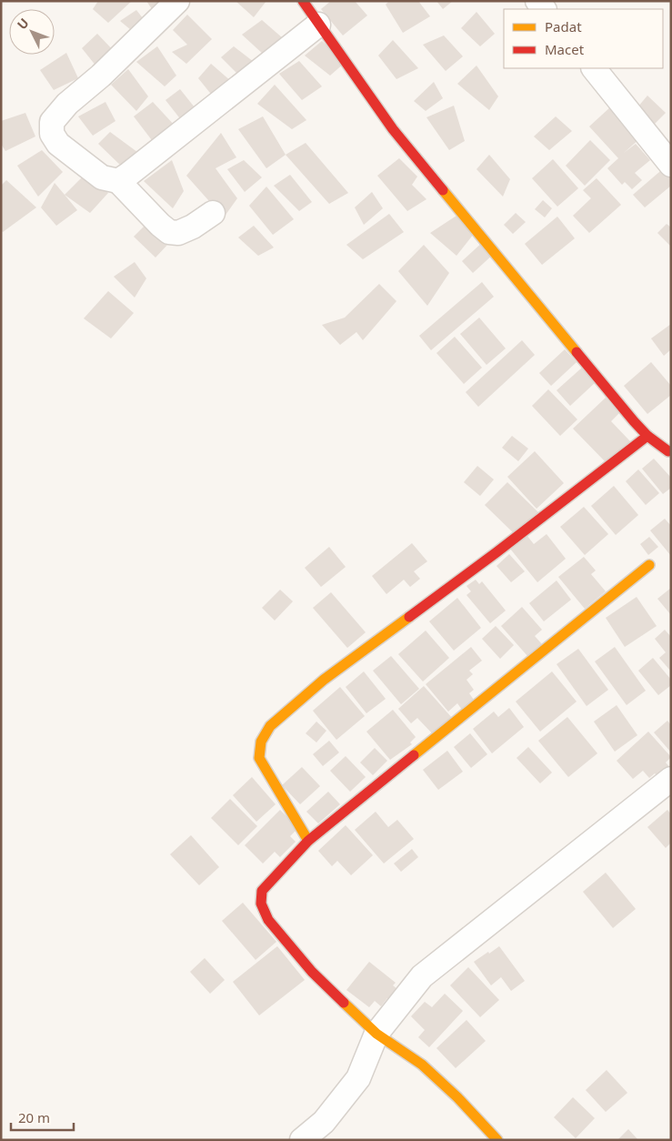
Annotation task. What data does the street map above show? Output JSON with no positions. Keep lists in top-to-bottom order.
{
  "legend": ["Padat", "Macet"],
  "scale_bar": "20 m",
  "north": "top left"
}
